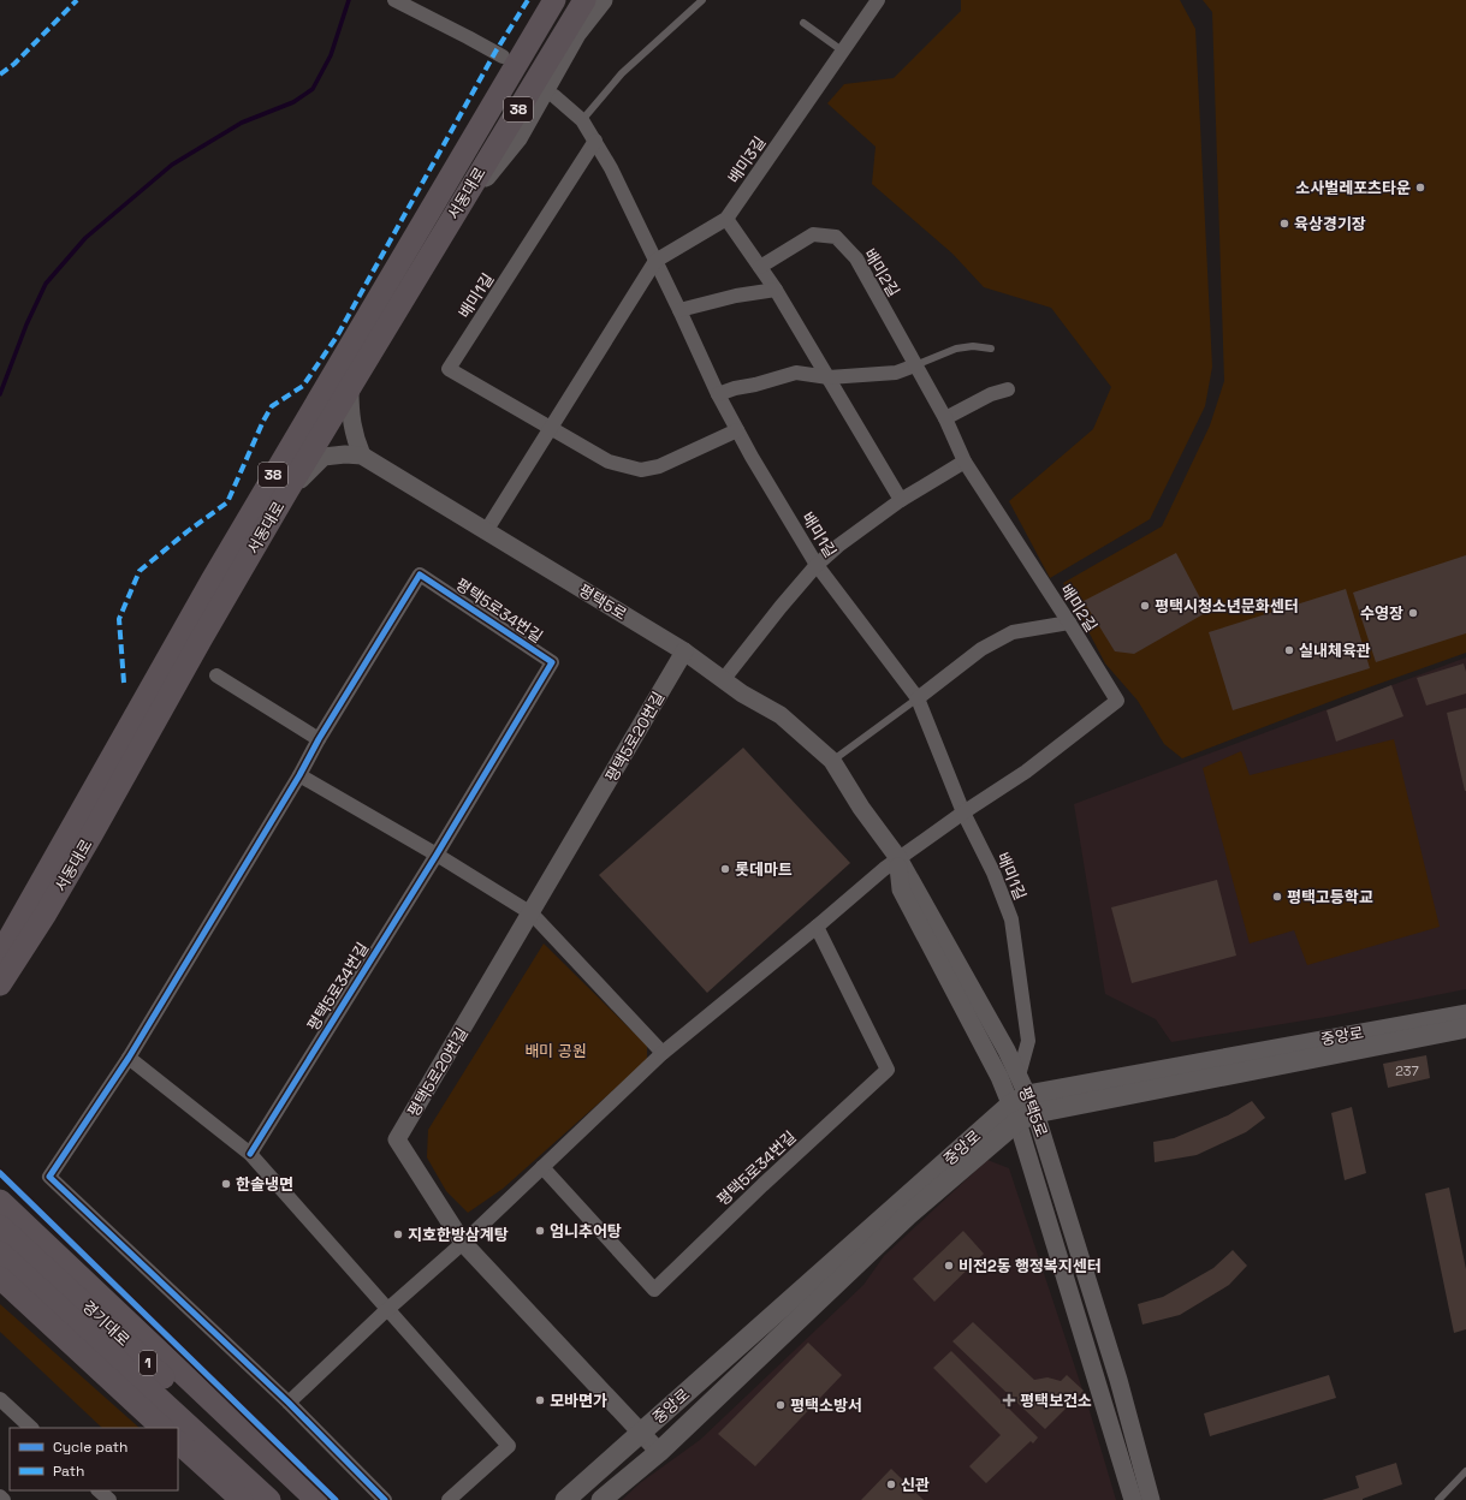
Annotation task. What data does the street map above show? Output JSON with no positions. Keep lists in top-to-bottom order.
{
  "streets": {
    "main road": [
      "38",
      "서동대로",
      "중앙로",
      "경기대로",
      "1"
    ],
    "street": [
      "배미3길",
      "배미2길",
      "배미1길",
      "평택5로",
      "평택5로34번길",
      "평택5로20번길"
    ]
  },
  "crossings": [
    ["배미3길", "배미1길"],
    ["배미2길", "배미1길"],
    ["배미1길", "평택5로"],
    ["평택5로", "평택5로20번길"],
    ["평택5로", "중앙로"],
    ["평택5로20번길", "중앙로"]
  ],
  "parks": ["배미 공원"],
  "places": {
    "other": [
      "소사벌레포츠타운",
      "육상경기장",
      "평택시청소년문화센터",
      "수영장",
      "실내체육관",
      "롯데마트",
      "평택고등학교",
      "한솔냉면",
      "엄니추어탕",
      "지호한방삼계탕",
      "비전2동 행정복지센터",
      "모바면가",
      "평택소방서",
      "신관"
    ],
    "health": ["평택보건소"]
  },
  "house_numbers": ["237"],
  "legend": ["Cycle path", "Path"]
}
